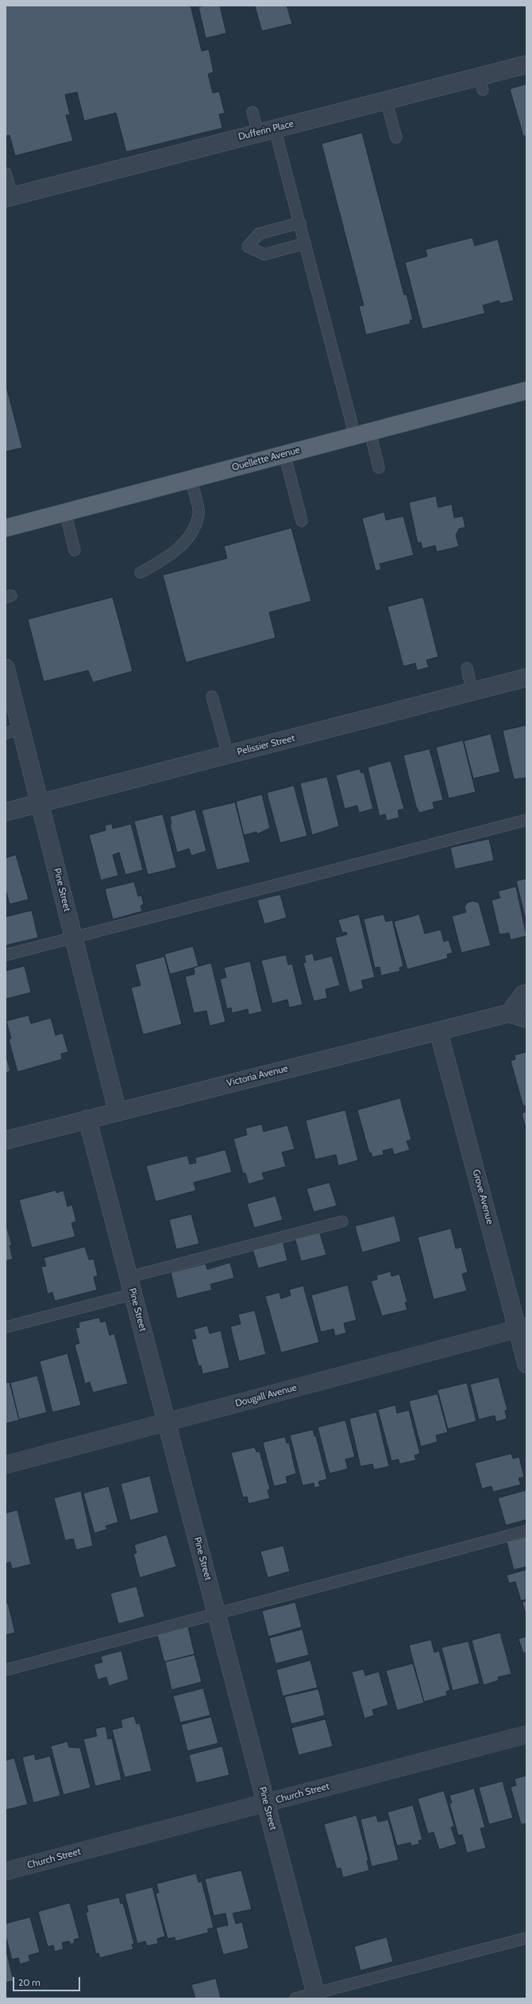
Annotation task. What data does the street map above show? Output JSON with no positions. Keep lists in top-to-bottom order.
{
  "streets": {
    "main road": ["Ouellette Avenue"],
    "street": [
      "Dufferin Place",
      "Pelissier Street",
      "Pine Street",
      "Victoria Avenue",
      "Grove Avenue",
      "Dougall Avenue",
      "Church Street"
    ]
  },
  "crossings": [
    ["Pelissier Street", "Pine Street"],
    ["Pine Street", "Victoria Avenue"],
    ["Pine Street", "Dougall Avenue"],
    ["Pine Street", "Church Street"],
    ["Victoria Avenue", "Grove Avenue"],
    ["Grove Avenue", "Dougall Avenue"]
  ],
  "scale_bar": "20 m"
}
